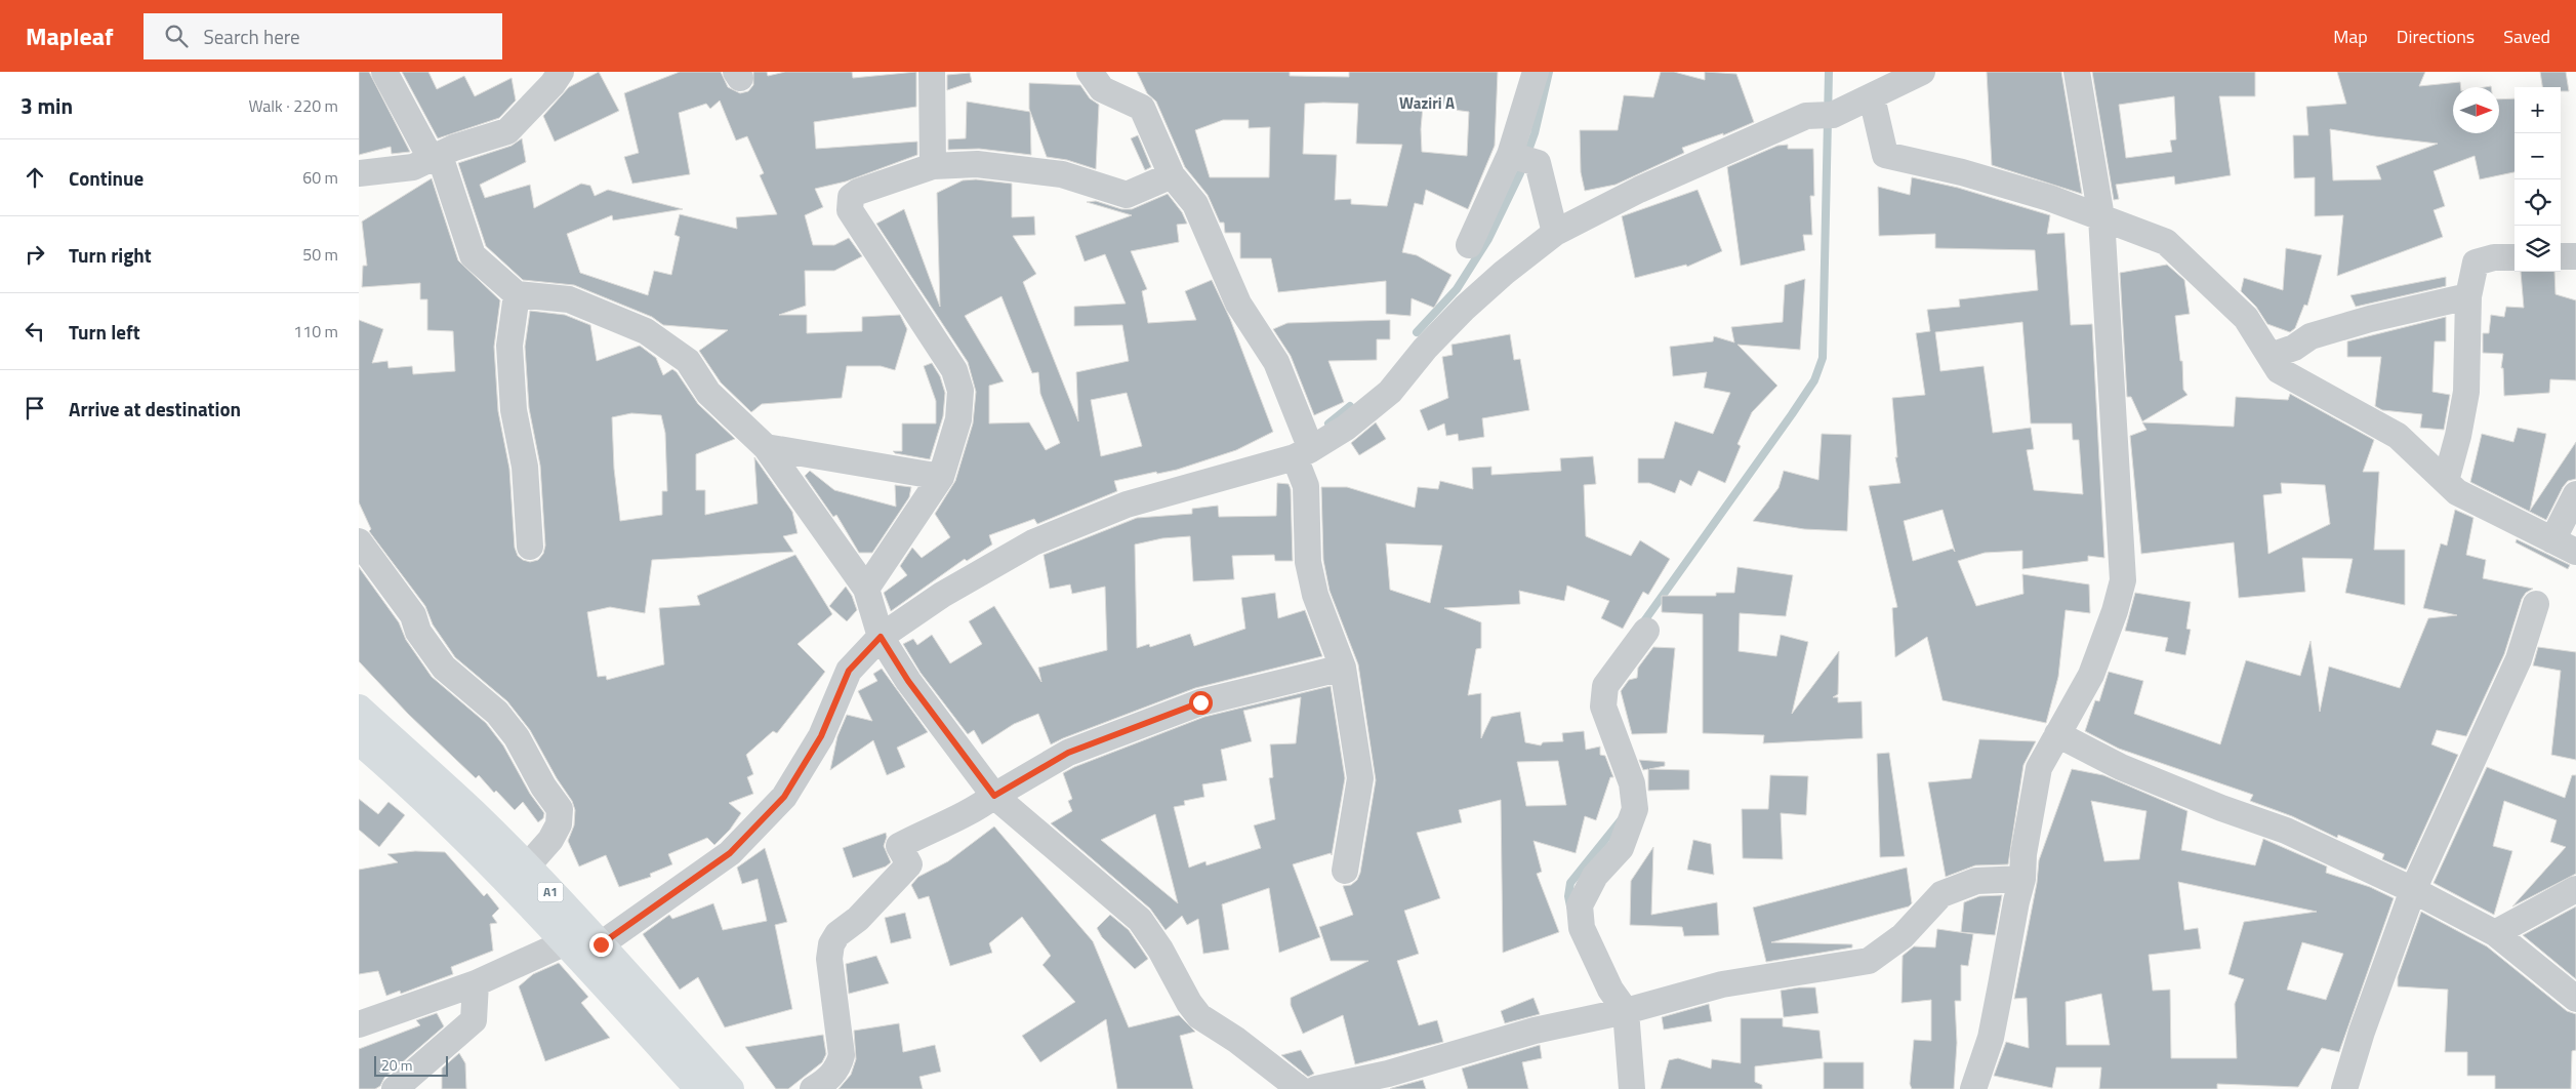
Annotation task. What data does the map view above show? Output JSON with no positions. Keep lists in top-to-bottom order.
{
  "streets": {
    "highway": ["A1"]
  },
  "districts": ["Waziri A"],
  "scale_bar": "20 m",
  "north": "right",
  "page": {
    "header": "Mapleaf",
    "search": "Search here",
    "nav": ["Map", "Directions", "Saved"],
    "heading": ["3 min", "Walk · 220 m"],
    "map_buttons": ["+", "−"],
    "list": [
      ["Continue", "60 m"],
      ["Turn right", "50 m"],
      ["Turn left", "110 m"],
      "Arrive at destination"
    ],
    "scale": "20 m"
  }
}
